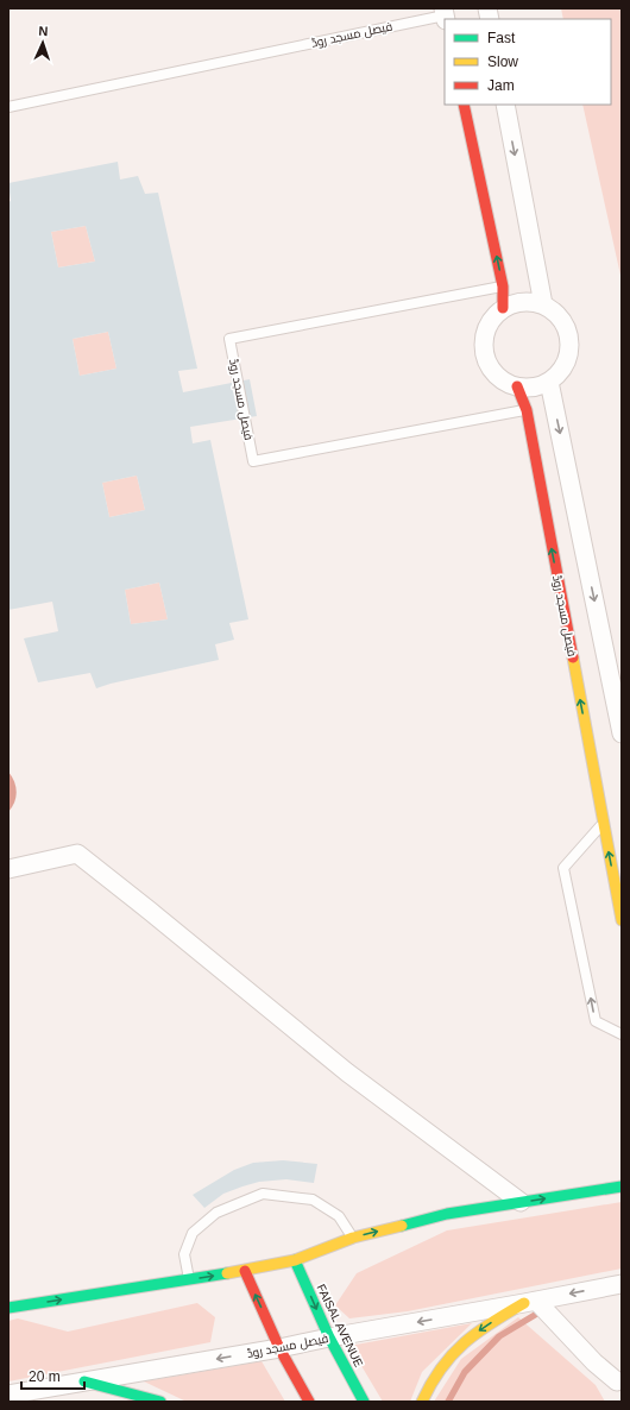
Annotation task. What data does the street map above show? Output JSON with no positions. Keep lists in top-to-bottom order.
{
  "streets": {
    "street": ["فیصل مسجد روڈ", "FAISAL AVENUE"]
  },
  "crossings": [
    ["فیصل مسجد روڈ", "FAISAL AVENUE"]
  ],
  "legend": ["Fast", "Slow", "Jam"],
  "scale_bar": "20 m",
  "north": "top"
}
